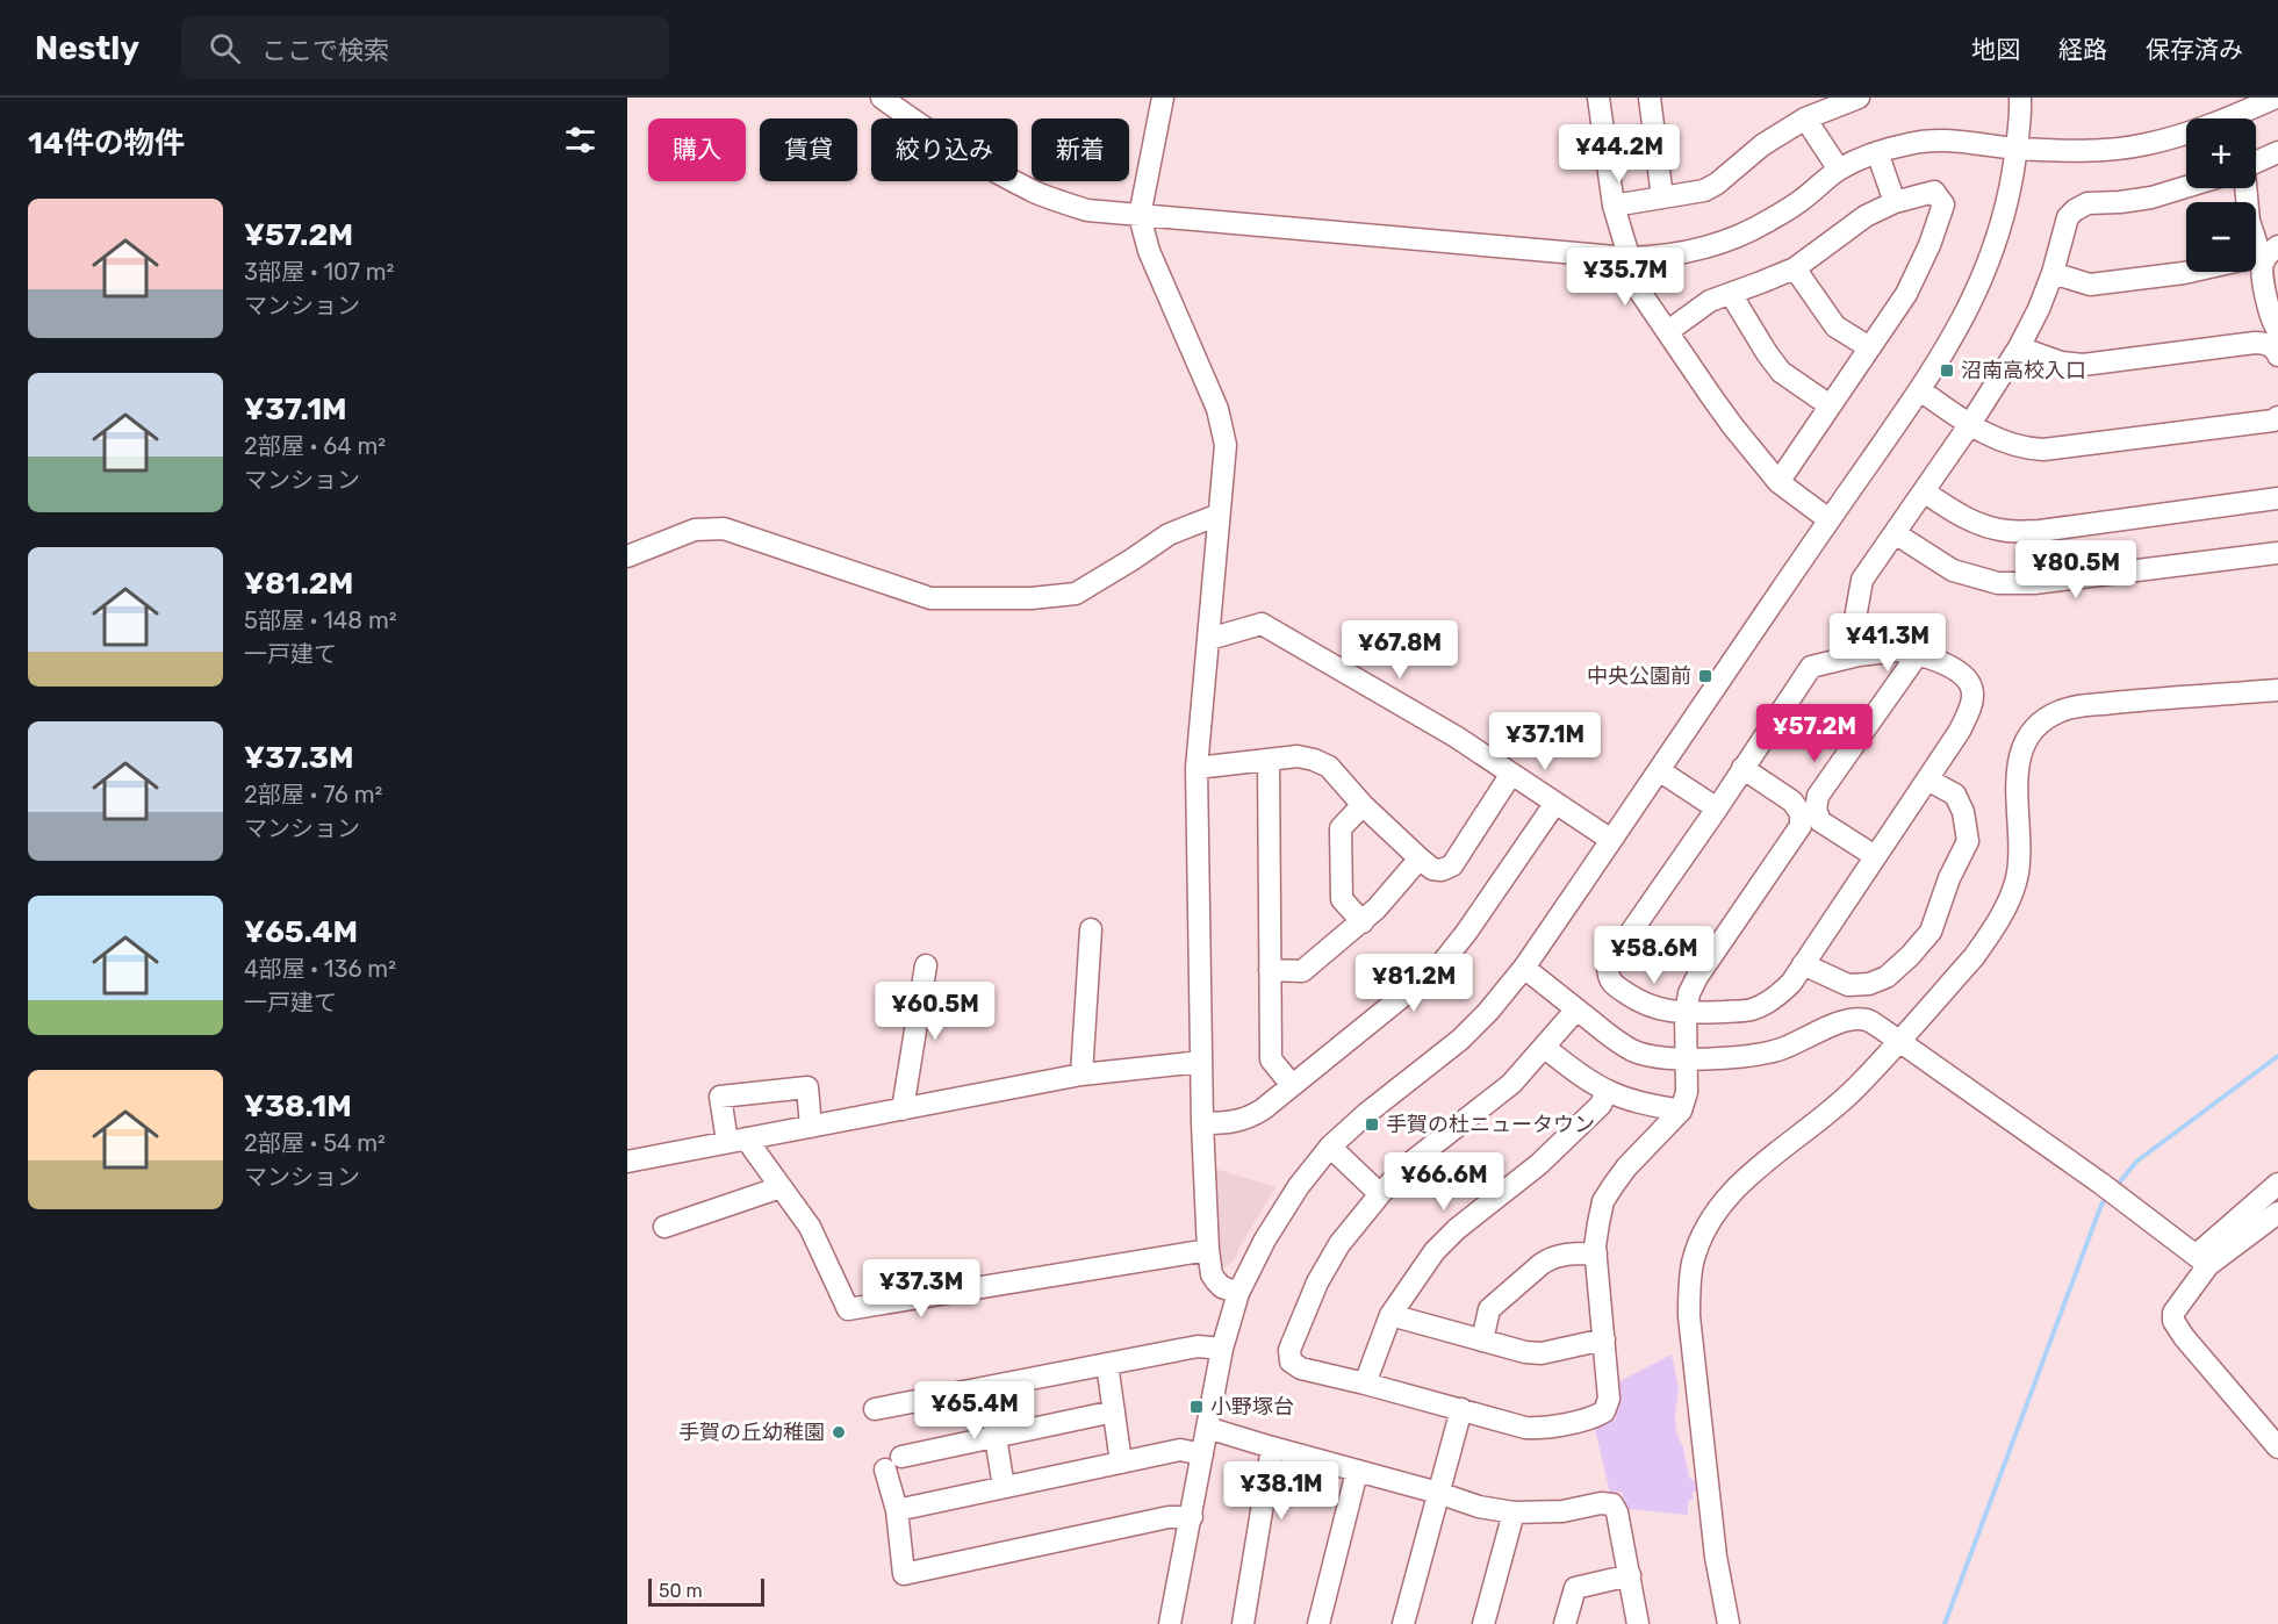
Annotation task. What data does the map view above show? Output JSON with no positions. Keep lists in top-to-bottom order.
{
  "places": {
    "transit": [
      "沼南高校入口",
      "中央公園前",
      "手賀の杜ニュータウン",
      "小野塚台"
    ],
    "other": ["手賀の丘幼稚園"]
  },
  "scale_bar": "50 m",
  "page": {
    "header": "Nestly",
    "search": "ここで検索",
    "nav": ["地図", "経路", "保存済み"],
    "heading": "14件の物件",
    "map_buttons": ["+", "−"],
    "chip": [
      "購入",
      "賃貸",
      "絞り込み",
      "新着"
    ],
    "price": [
      "¥44.2M",
      "¥35.7M",
      "¥80.5M",
      "¥41.3M",
      "¥67.8M",
      "¥57.2M",
      "¥37.1M",
      "¥58.6M",
      "¥81.2M",
      "¥60.5M",
      "¥66.6M",
      "¥37.3M",
      "¥65.4M",
      "¥38.1M"
    ],
    "list": [
      {
        "name": "¥57.2M",
        "note": "3部屋 · 107 m² · マンション"
      },
      {
        "name": "¥37.1M",
        "note": "2部屋 · 64 m² · マンション"
      },
      {
        "name": "¥81.2M",
        "note": "5部屋 · 148 m² · 一戸建て"
      },
      {
        "name": "¥37.3M",
        "note": "2部屋 · 76 m² · マンション"
      },
      {
        "name": "¥65.4M",
        "note": "4部屋 · 136 m² · 一戸建て"
      },
      {
        "name": "¥38.1M",
        "note": "2部屋 · 54 m² · マンション"
      }
    ],
    "scale": "50 m"
  }
}
